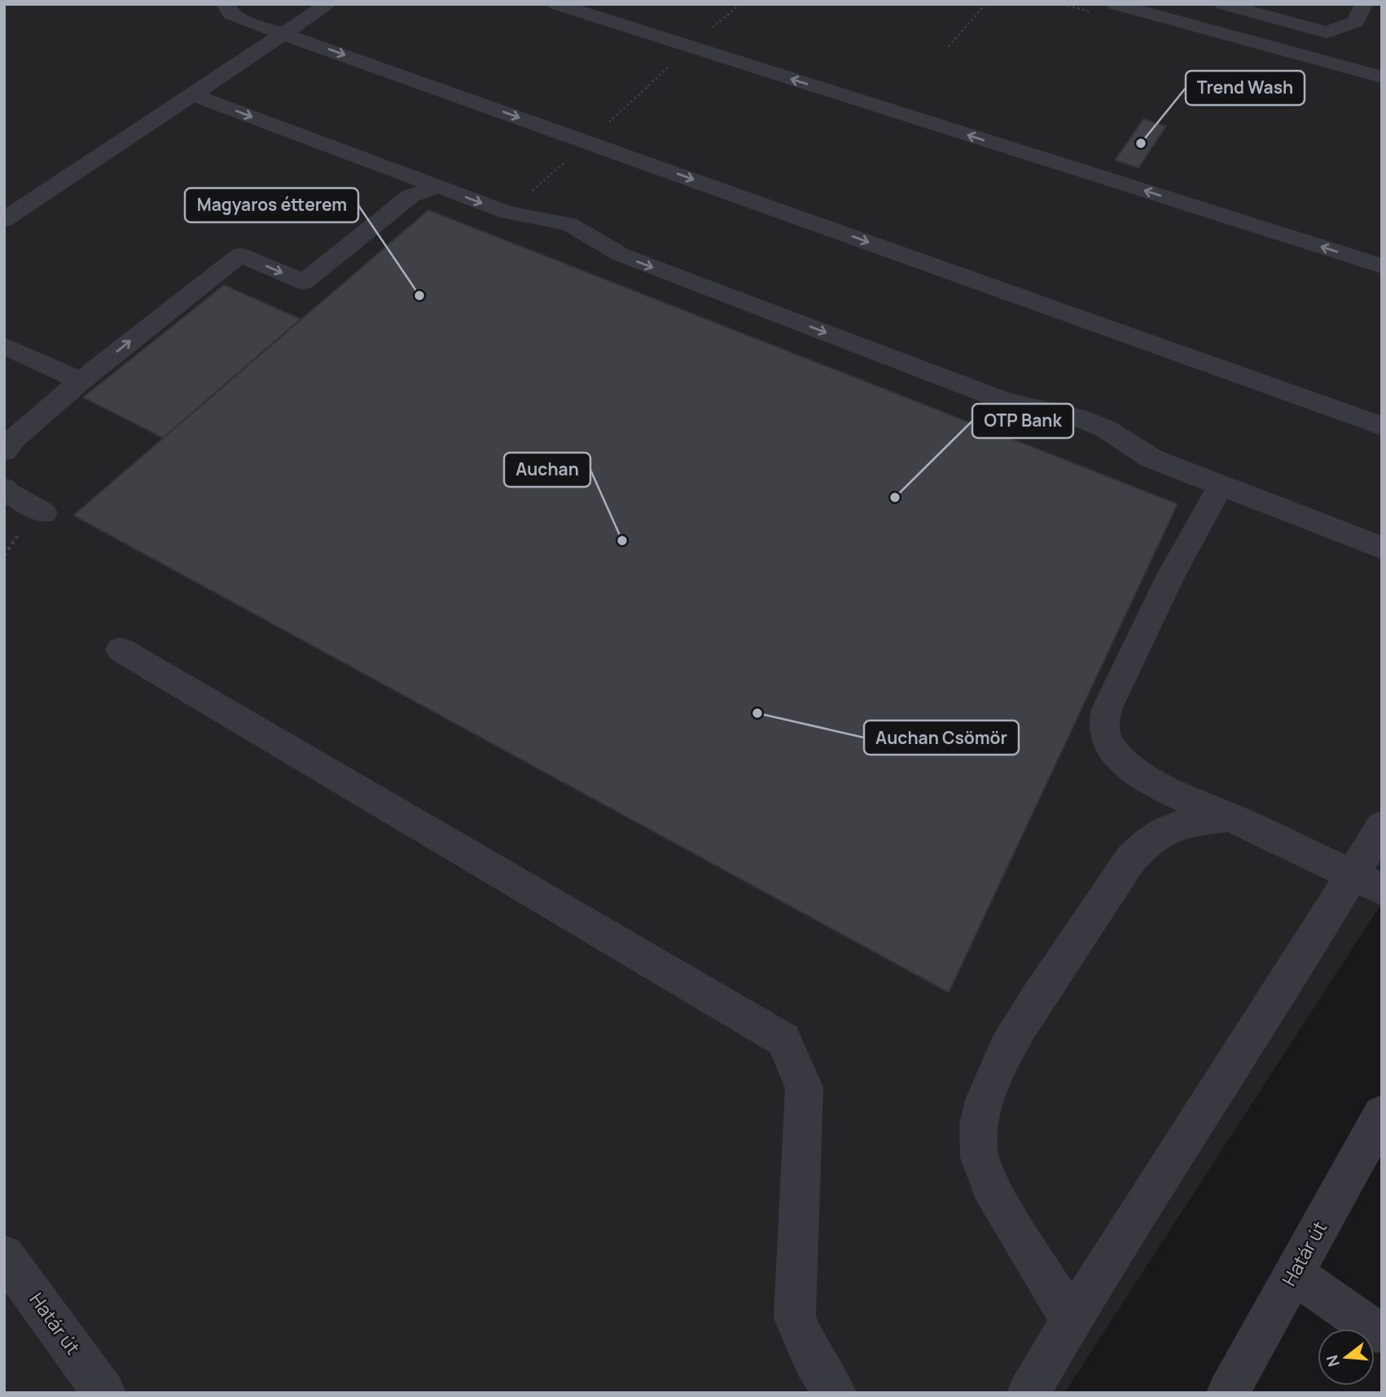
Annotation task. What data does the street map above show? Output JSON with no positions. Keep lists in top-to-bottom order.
{
  "streets": {
    "street": ["Határ út"]
  },
  "places": [
    "Trend Wash",
    "Magyaros étterem",
    "OTP Bank",
    "Auchan",
    "Auchan Csömör"
  ],
  "north": "left"
}
